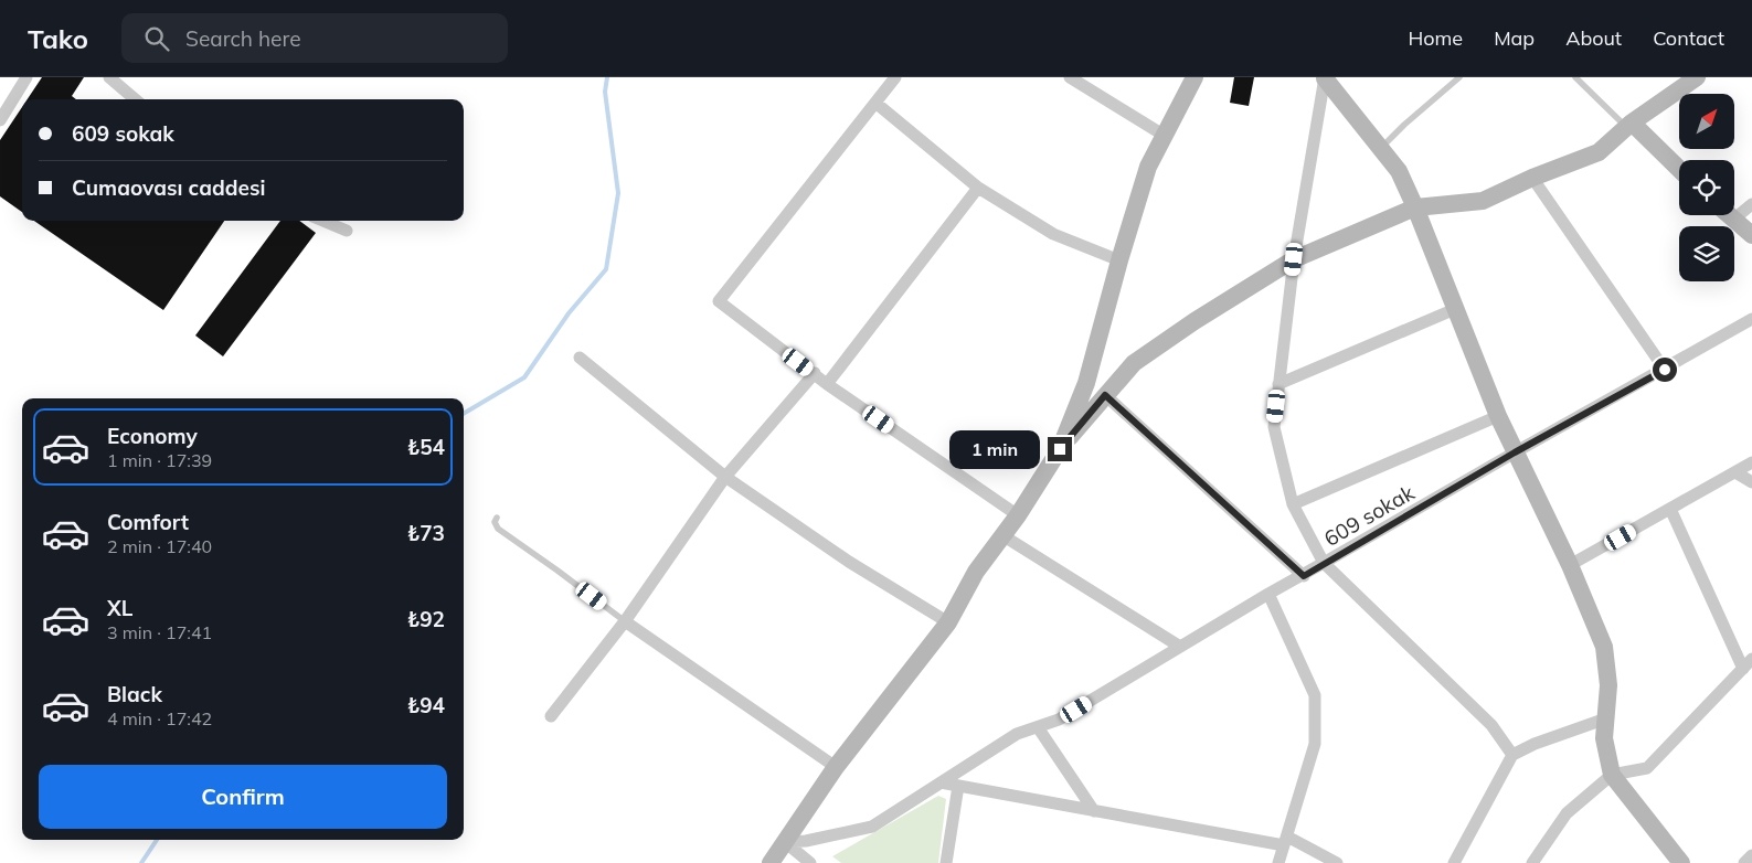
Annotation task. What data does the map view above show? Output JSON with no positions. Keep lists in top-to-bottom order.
{
  "streets": {
    "street": ["609 sokak"]
  },
  "north": "top right",
  "page": {
    "header": "Tako",
    "search": "Search here",
    "nav": [
      "Home",
      "Map",
      "About",
      "Contact"
    ],
    "banner": ["609 sokak", "Cumaovası caddesi"],
    "list": [
      {
        "name": "Economy",
        "note": "1 min · 17:39",
        "value": "₺54"
      },
      {
        "name": "Comfort",
        "note": "2 min · 17:40",
        "value": "₺73"
      },
      {
        "name": "XL",
        "note": "3 min · 17:41",
        "value": "₺92"
      },
      {
        "name": "Black",
        "note": "4 min · 17:42",
        "value": "₺94"
      }
    ],
    "bubble": "1 min",
    "buttons": "Confirm"
  }
}
